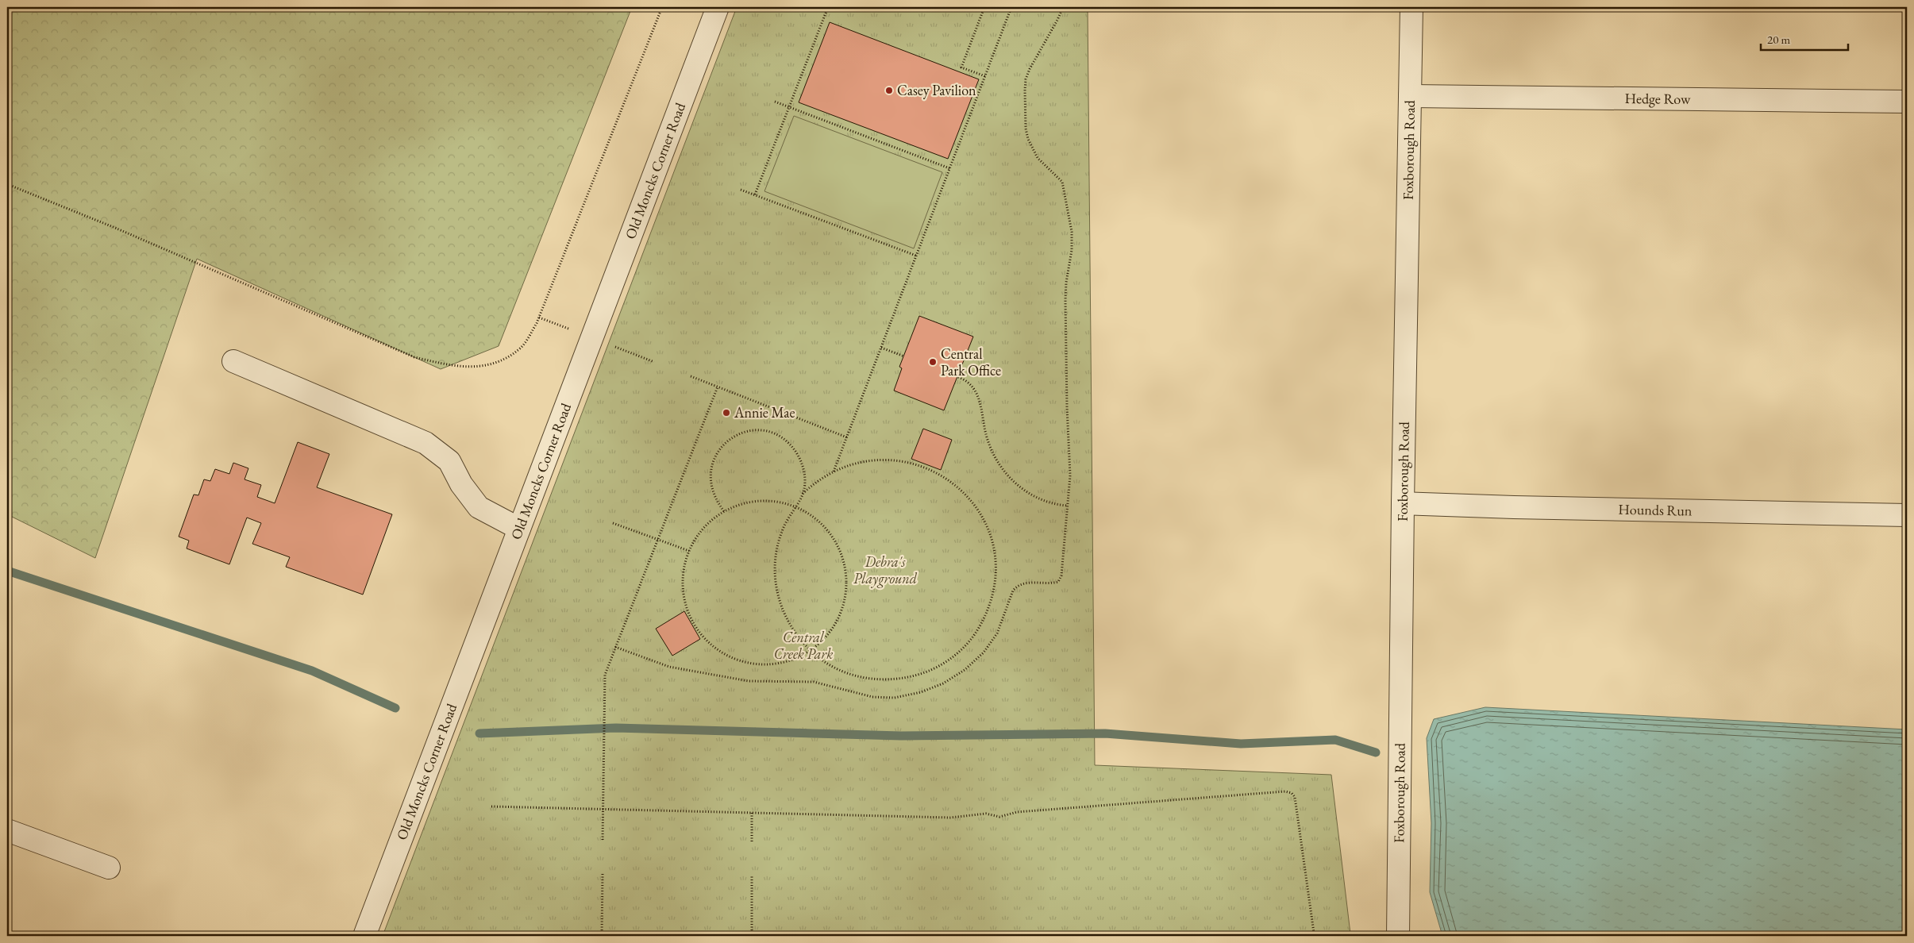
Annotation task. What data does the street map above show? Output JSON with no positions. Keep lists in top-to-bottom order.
{
  "streets": {
    "street": [
      "Hedge Row",
      "Foxborough Road",
      "Old Moncks Corner Road",
      "Hounds Run"
    ]
  },
  "crossings": [
    ["Hedge Row", "Foxborough Road"],
    ["Foxborough Road", "Hounds Run"]
  ],
  "parks": ["Debra's Playground", "Central Creek Park"],
  "places": ["Casey Pavilion", "Central Park Office", "Annie Mae"],
  "scale_bar": "20 m"
}
